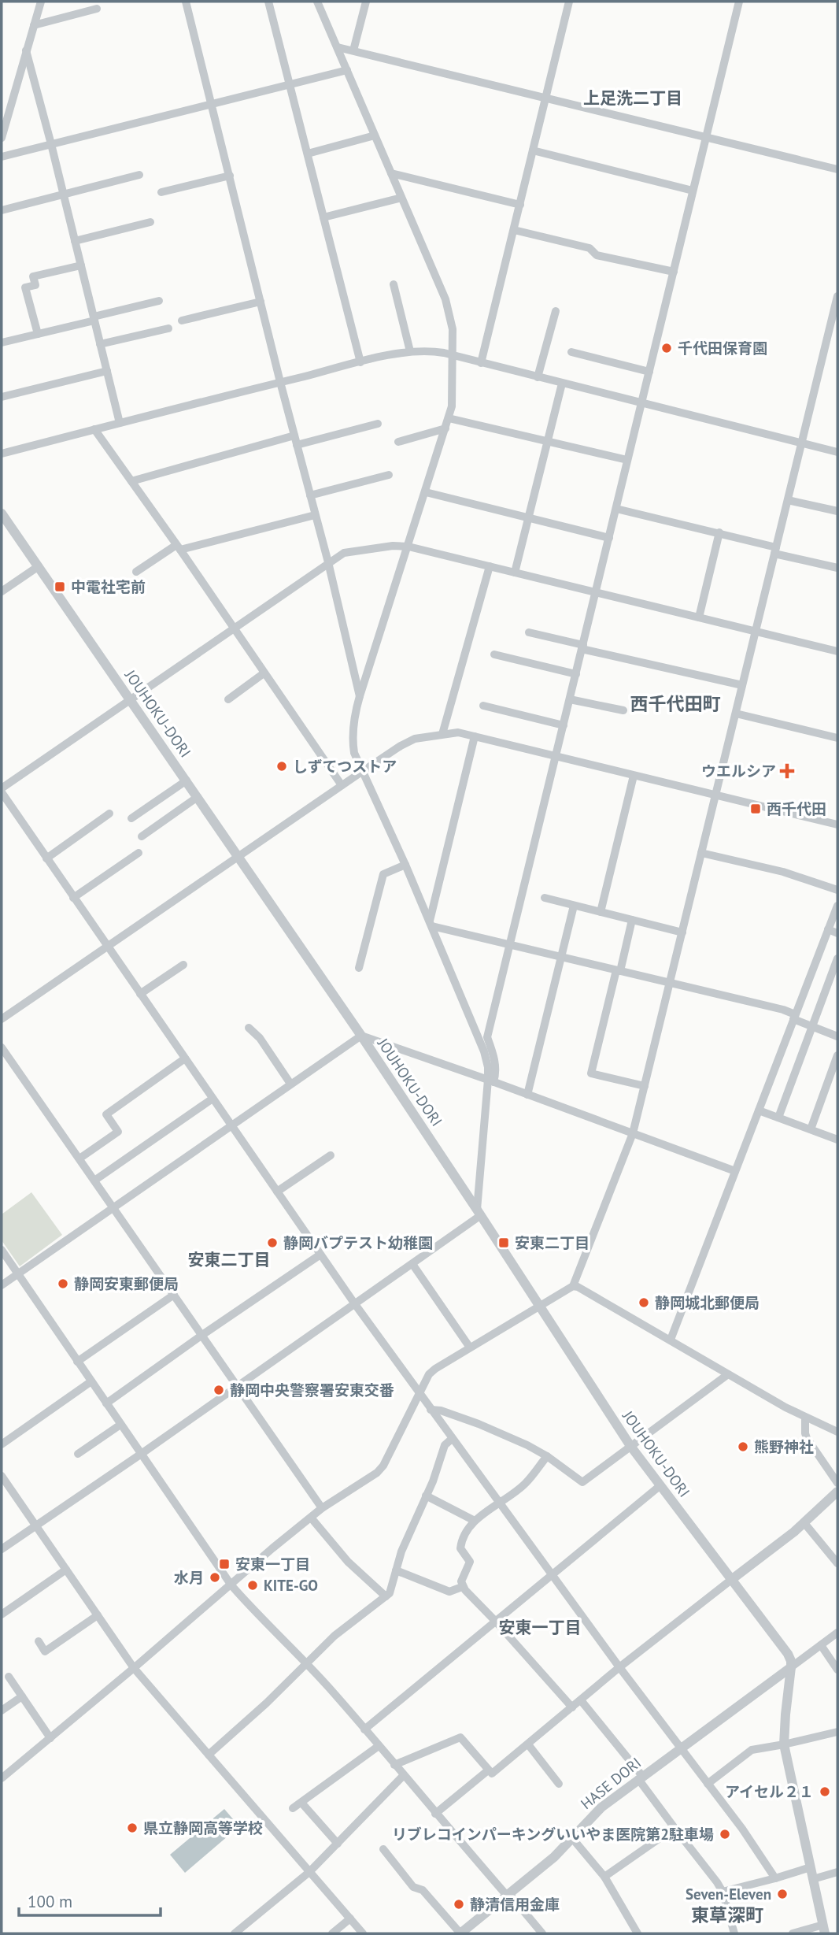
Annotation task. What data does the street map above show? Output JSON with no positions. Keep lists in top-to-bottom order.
{
  "streets": {
    "street": ["JOUHOKU-DORI", "HASE DORI"]
  },
  "crossings": [
    ["JOUHOKU-DORI", "HASE DORI"]
  ],
  "districts": [
    "上足洗二丁目",
    "西千代田町",
    "安東二丁目",
    "安東一丁目",
    "東草深町"
  ],
  "places": {
    "other": [
      "千代田保育園",
      "しずてつストア",
      "静岡バプテスト幼稚園",
      "静岡安東郵便局",
      "静岡城北郵便局",
      "静岡中央警察署安東交番",
      "熊野神社",
      "水月",
      "KITE-GO",
      "アイセル２１",
      "県立静岡高等学校",
      "リブレコインパーキングいいやま医院第2駐車場",
      "Seven-Eleven",
      "静清信用金庫"
    ],
    "transit": [
      "中電社宅前",
      "西千代田",
      "安東二丁目",
      "安東一丁目"
    ],
    "health": ["ウエルシア"]
  },
  "scale_bar": "100 m"
}
